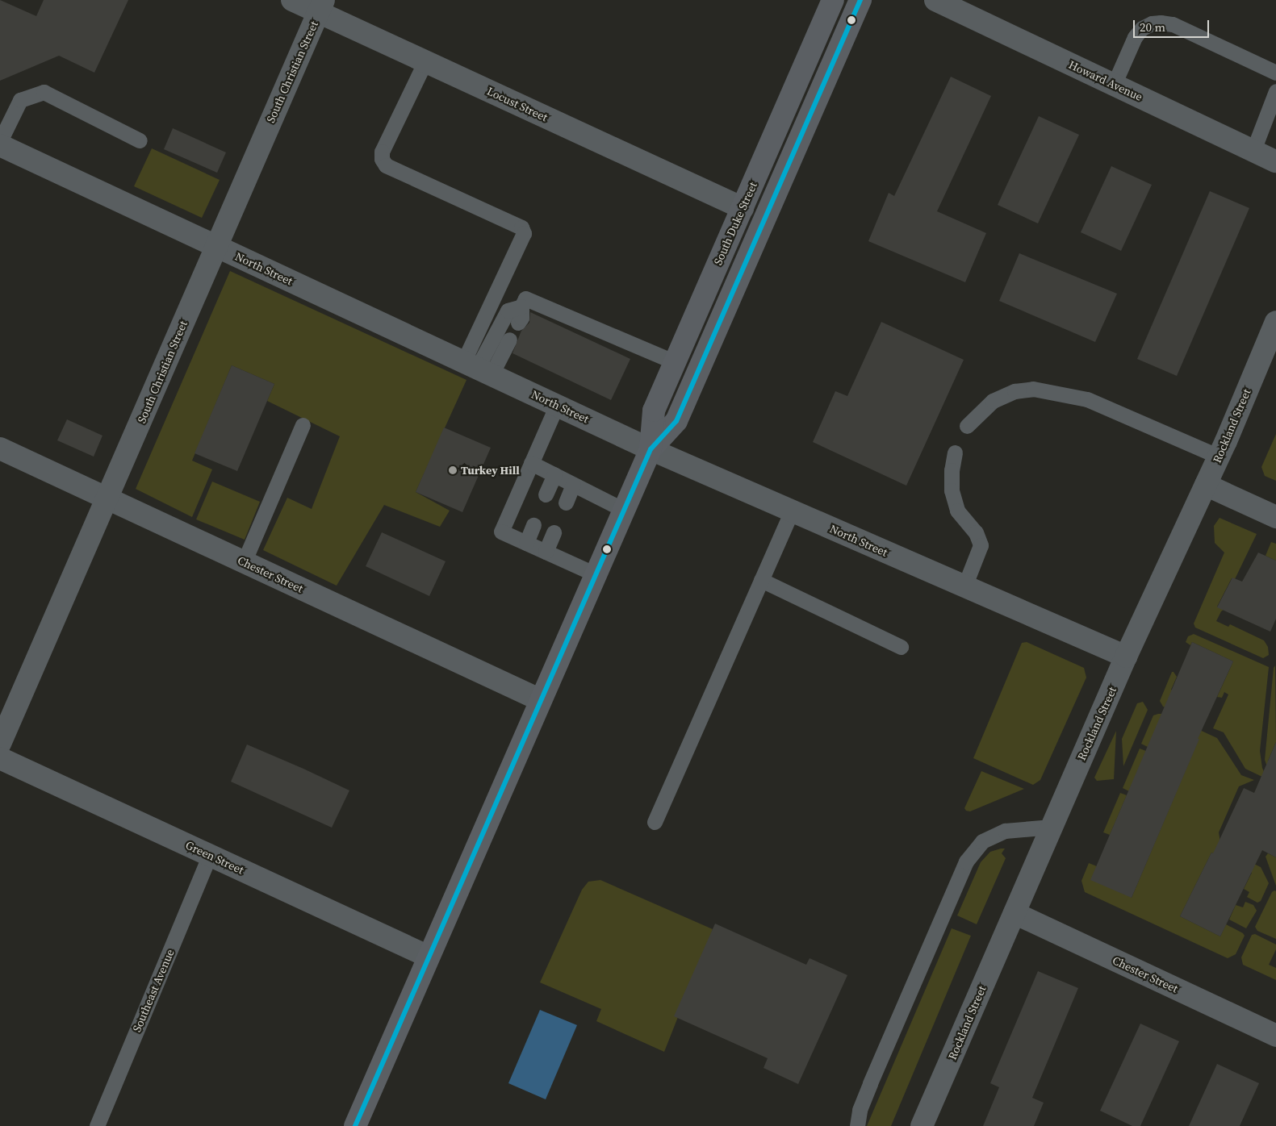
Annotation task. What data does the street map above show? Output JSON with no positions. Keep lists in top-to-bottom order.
{
  "streets": {
    "main road": ["South Duke Street"],
    "street": [
      "South Christian Street",
      "Howard Avenue",
      "Locust Street",
      "North Street",
      "Rockland Street",
      "Chester Street",
      "Green Street"
    ],
    "lane": ["Southeast Avenue"]
  },
  "crossings": [
    ["South Christian Street", "Locust Street"],
    ["South Christian Street", "North Street"],
    ["South Christian Street", "Chester Street"],
    ["Locust Street", "South Duke Street"],
    ["South Duke Street", "North Street"],
    ["South Duke Street", "Chester Street"],
    ["South Duke Street", "Green Street"],
    ["North Street", "Rockland Street"],
    ["Rockland Street", "Chester Street"],
    ["Green Street", "Southeast Avenue"]
  ],
  "places": ["Turkey Hill"],
  "scale_bar": "20 m"
}
